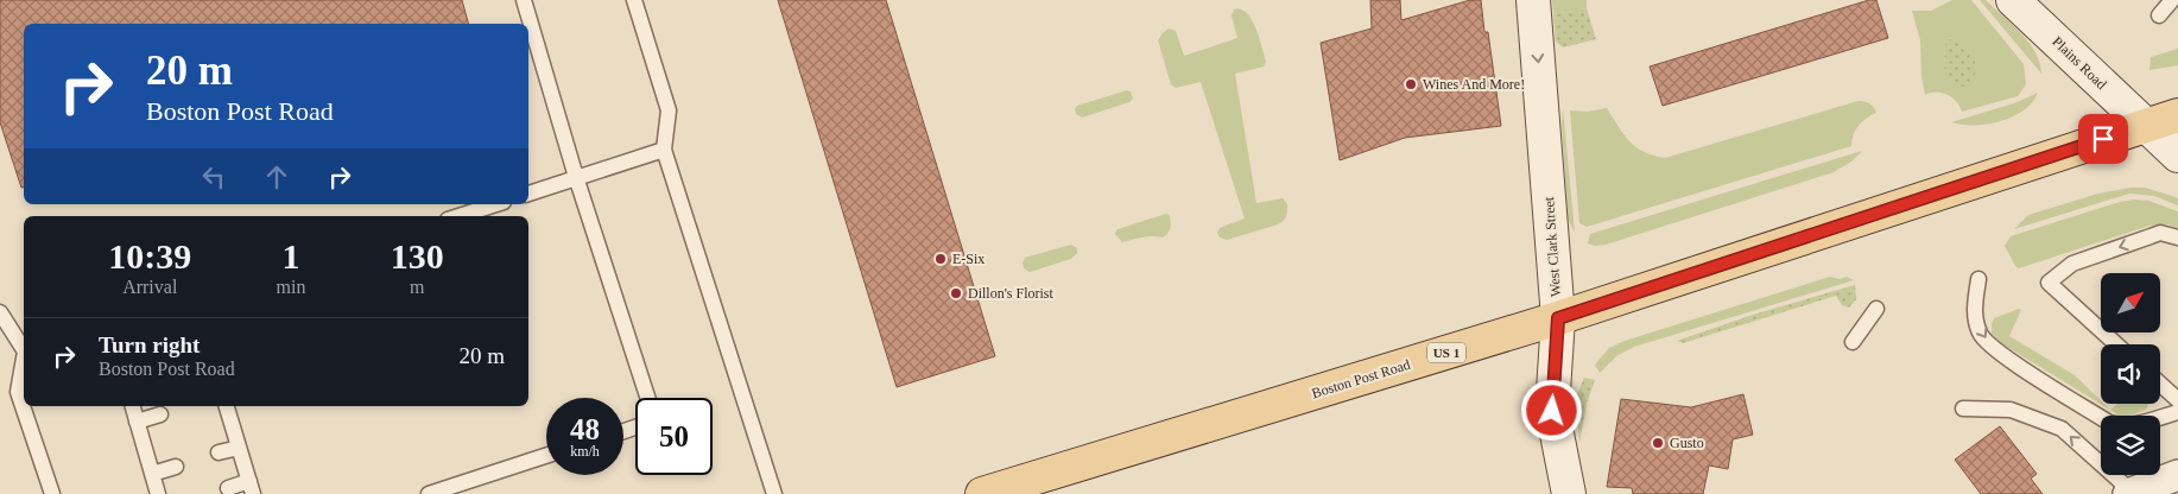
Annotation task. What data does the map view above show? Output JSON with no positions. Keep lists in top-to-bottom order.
{
  "streets": {
    "main road": [
      "Plains Road",
      "West Clark Street",
      "US 1",
      "Boston Post Road"
    ]
  },
  "crossings": [
    ["Plains Road", "Boston Post Road"],
    ["West Clark Street", "Boston Post Road"]
  ],
  "one_way": ["West Clark Street"],
  "places": [
    "Wines And More!",
    "E-Six",
    "Dillon's Florist",
    "Gusto"
  ],
  "north": "top right",
  "page": {
    "turn": ["20 m", "Boston Post Road"],
    "eta": [
      "10:39",
      "Arrival",
      "1",
      "min",
      "130",
      "m"
    ],
    "list": [
      {
        "name": "Turn right",
        "note": "Boston Post Road",
        "value": "20 m"
      }
    ],
    "speed": "48 km/h",
    "limit": "50"
  }
}
